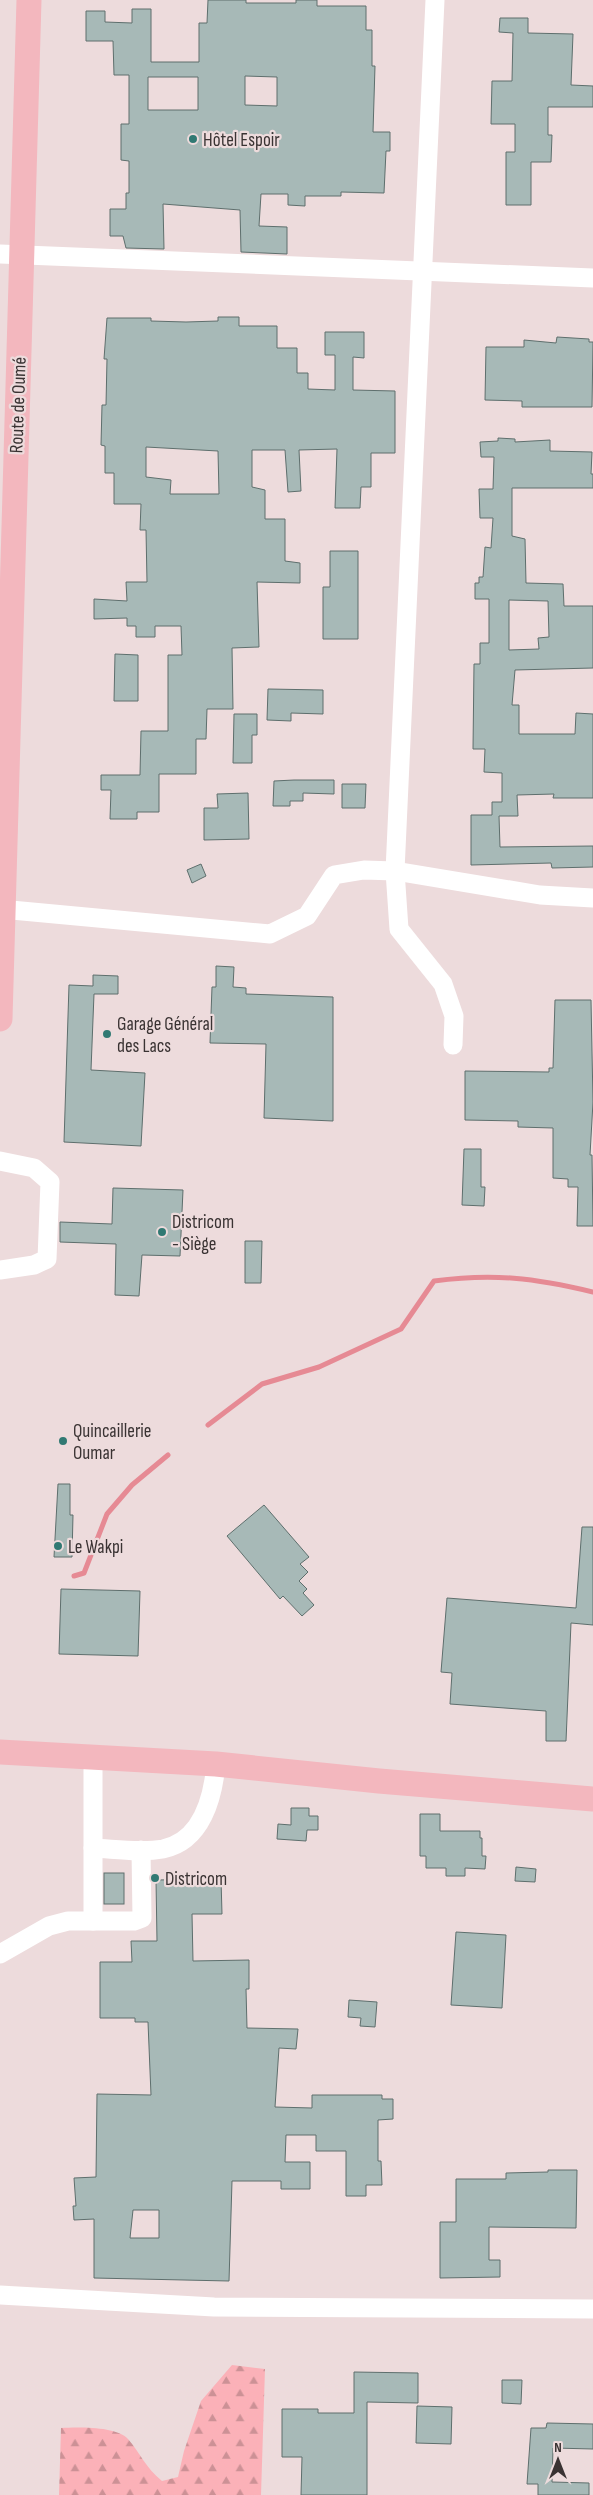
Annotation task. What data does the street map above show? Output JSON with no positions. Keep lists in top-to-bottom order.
{
  "streets": {
    "main road": ["Route de Oumé"]
  },
  "places": [
    "Hôtel Espoir",
    "Garage Général des Lacs",
    "Districom - Siège",
    "Quincaillerie Oumar",
    "Le Wakpi",
    "Districom"
  ],
  "north": "top"
}
